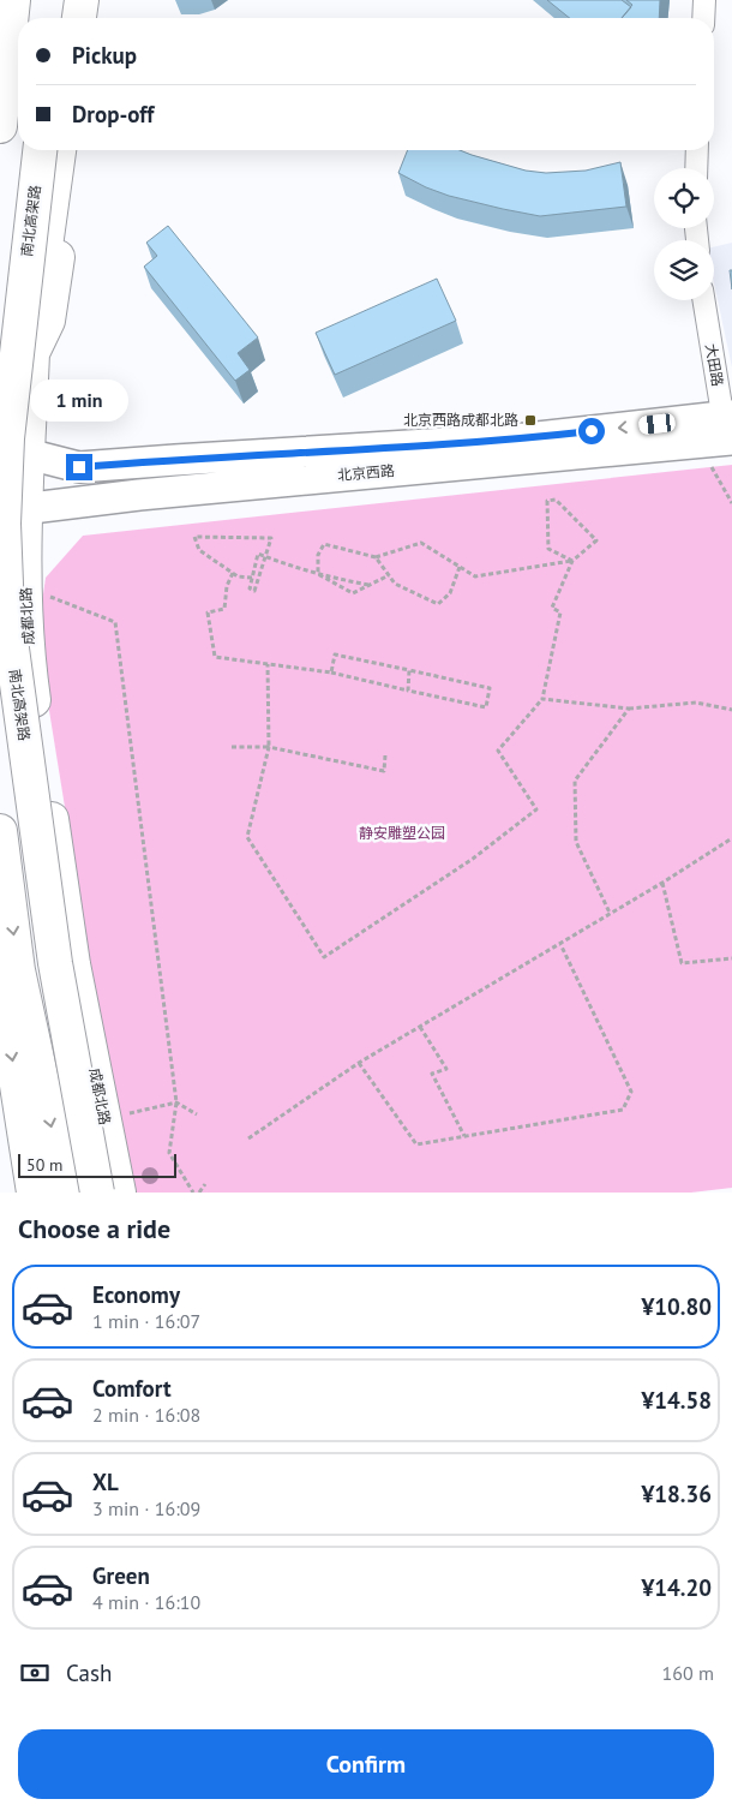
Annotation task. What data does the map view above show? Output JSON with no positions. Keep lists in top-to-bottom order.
{
  "streets": {
    "main road": ["南北高架路", "北京西路", "成都北路"],
    "street": ["大田路"]
  },
  "crossings": [
    ["南北高架路", "成都北路"],
    ["大田路", "北京西路"],
    ["北京西路", "成都北路"]
  ],
  "parks": ["静安雕塑公园"],
  "places": {
    "transit": ["北京西路成都北路"]
  },
  "scale_bar": "50 m",
  "page": {
    "banner": ["Pickup", "Drop-off"],
    "bubble": "1 min",
    "scale": "50 m",
    "heading": "Choose a ride",
    "list": [
      {
        "name": "Economy",
        "note": "1 min · 16:07",
        "value": "¥10.80"
      },
      {
        "name": "Comfort",
        "note": "2 min · 16:08",
        "value": "¥14.58"
      },
      {
        "name": "XL",
        "note": "3 min · 16:09",
        "value": "¥18.36"
      },
      {
        "name": "Green",
        "note": "4 min · 16:10",
        "value": "¥14.20"
      }
    ],
    "pay": ["Cash", "160 m"],
    "buttons": "Confirm"
  }
}
